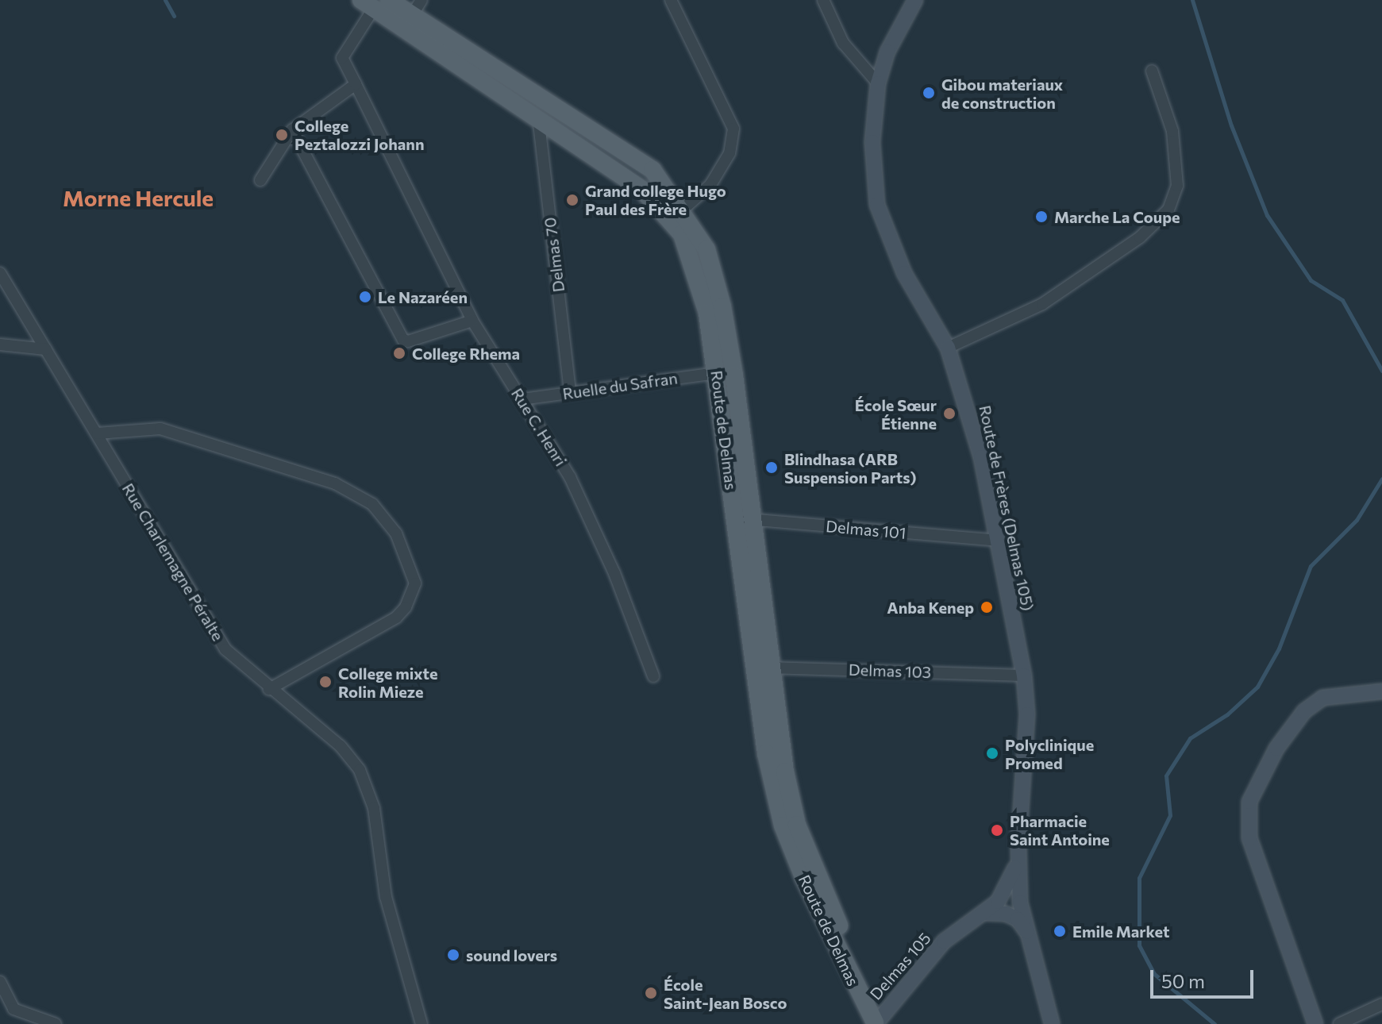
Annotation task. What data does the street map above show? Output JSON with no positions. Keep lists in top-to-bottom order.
{
  "streets": {
    "main road": ["Route de Delmas", "Route de Frères (Delmas 105)", "Delmas 105"],
    "street": [
      "Delmas 70",
      "Ruelle du Safran",
      "Rue C. Henri",
      "Delmas 101",
      "Rue Charlemagne Péralte",
      "Delmas 103"
    ]
  },
  "crossings": [
    ["Delmas 70", "Ruelle du Safran"],
    ["Delmas 70", "Route de Delmas"],
    ["Ruelle du Safran", "Rue C. Henri"],
    ["Ruelle du Safran", "Route de Delmas"],
    ["Rue C. Henri", "Route de Delmas"],
    ["Route de Delmas", "Delmas 101"],
    ["Route de Delmas", "Delmas 103"],
    ["Route de Delmas", "Delmas 105"],
    ["Route de Frères (Delmas 105)", "Delmas 101"],
    ["Route de Frères (Delmas 105)", "Delmas 103"],
    ["Route de Frères (Delmas 105)", "Delmas 105"]
  ],
  "districts": ["Morne Hercule"],
  "places": [
    "Gibou materiaux de construction",
    "College Peztalozzi Johann",
    "Grand college Hugo Paul des Frère",
    "Marche La Coupe",
    "Le Nazaréen",
    "College Rhema",
    "École Sœur Étienne",
    "Blindhasa (ARB Suspension Parts)",
    "Anba Kenep",
    "College mixte Rolin Mieze",
    "Polyclinique Promed",
    "Pharmacie Saint Antoine",
    "Emile Market",
    "sound lovers",
    "École Saint-Jean Bosco"
  ],
  "scale_bar": "50 m"
}
